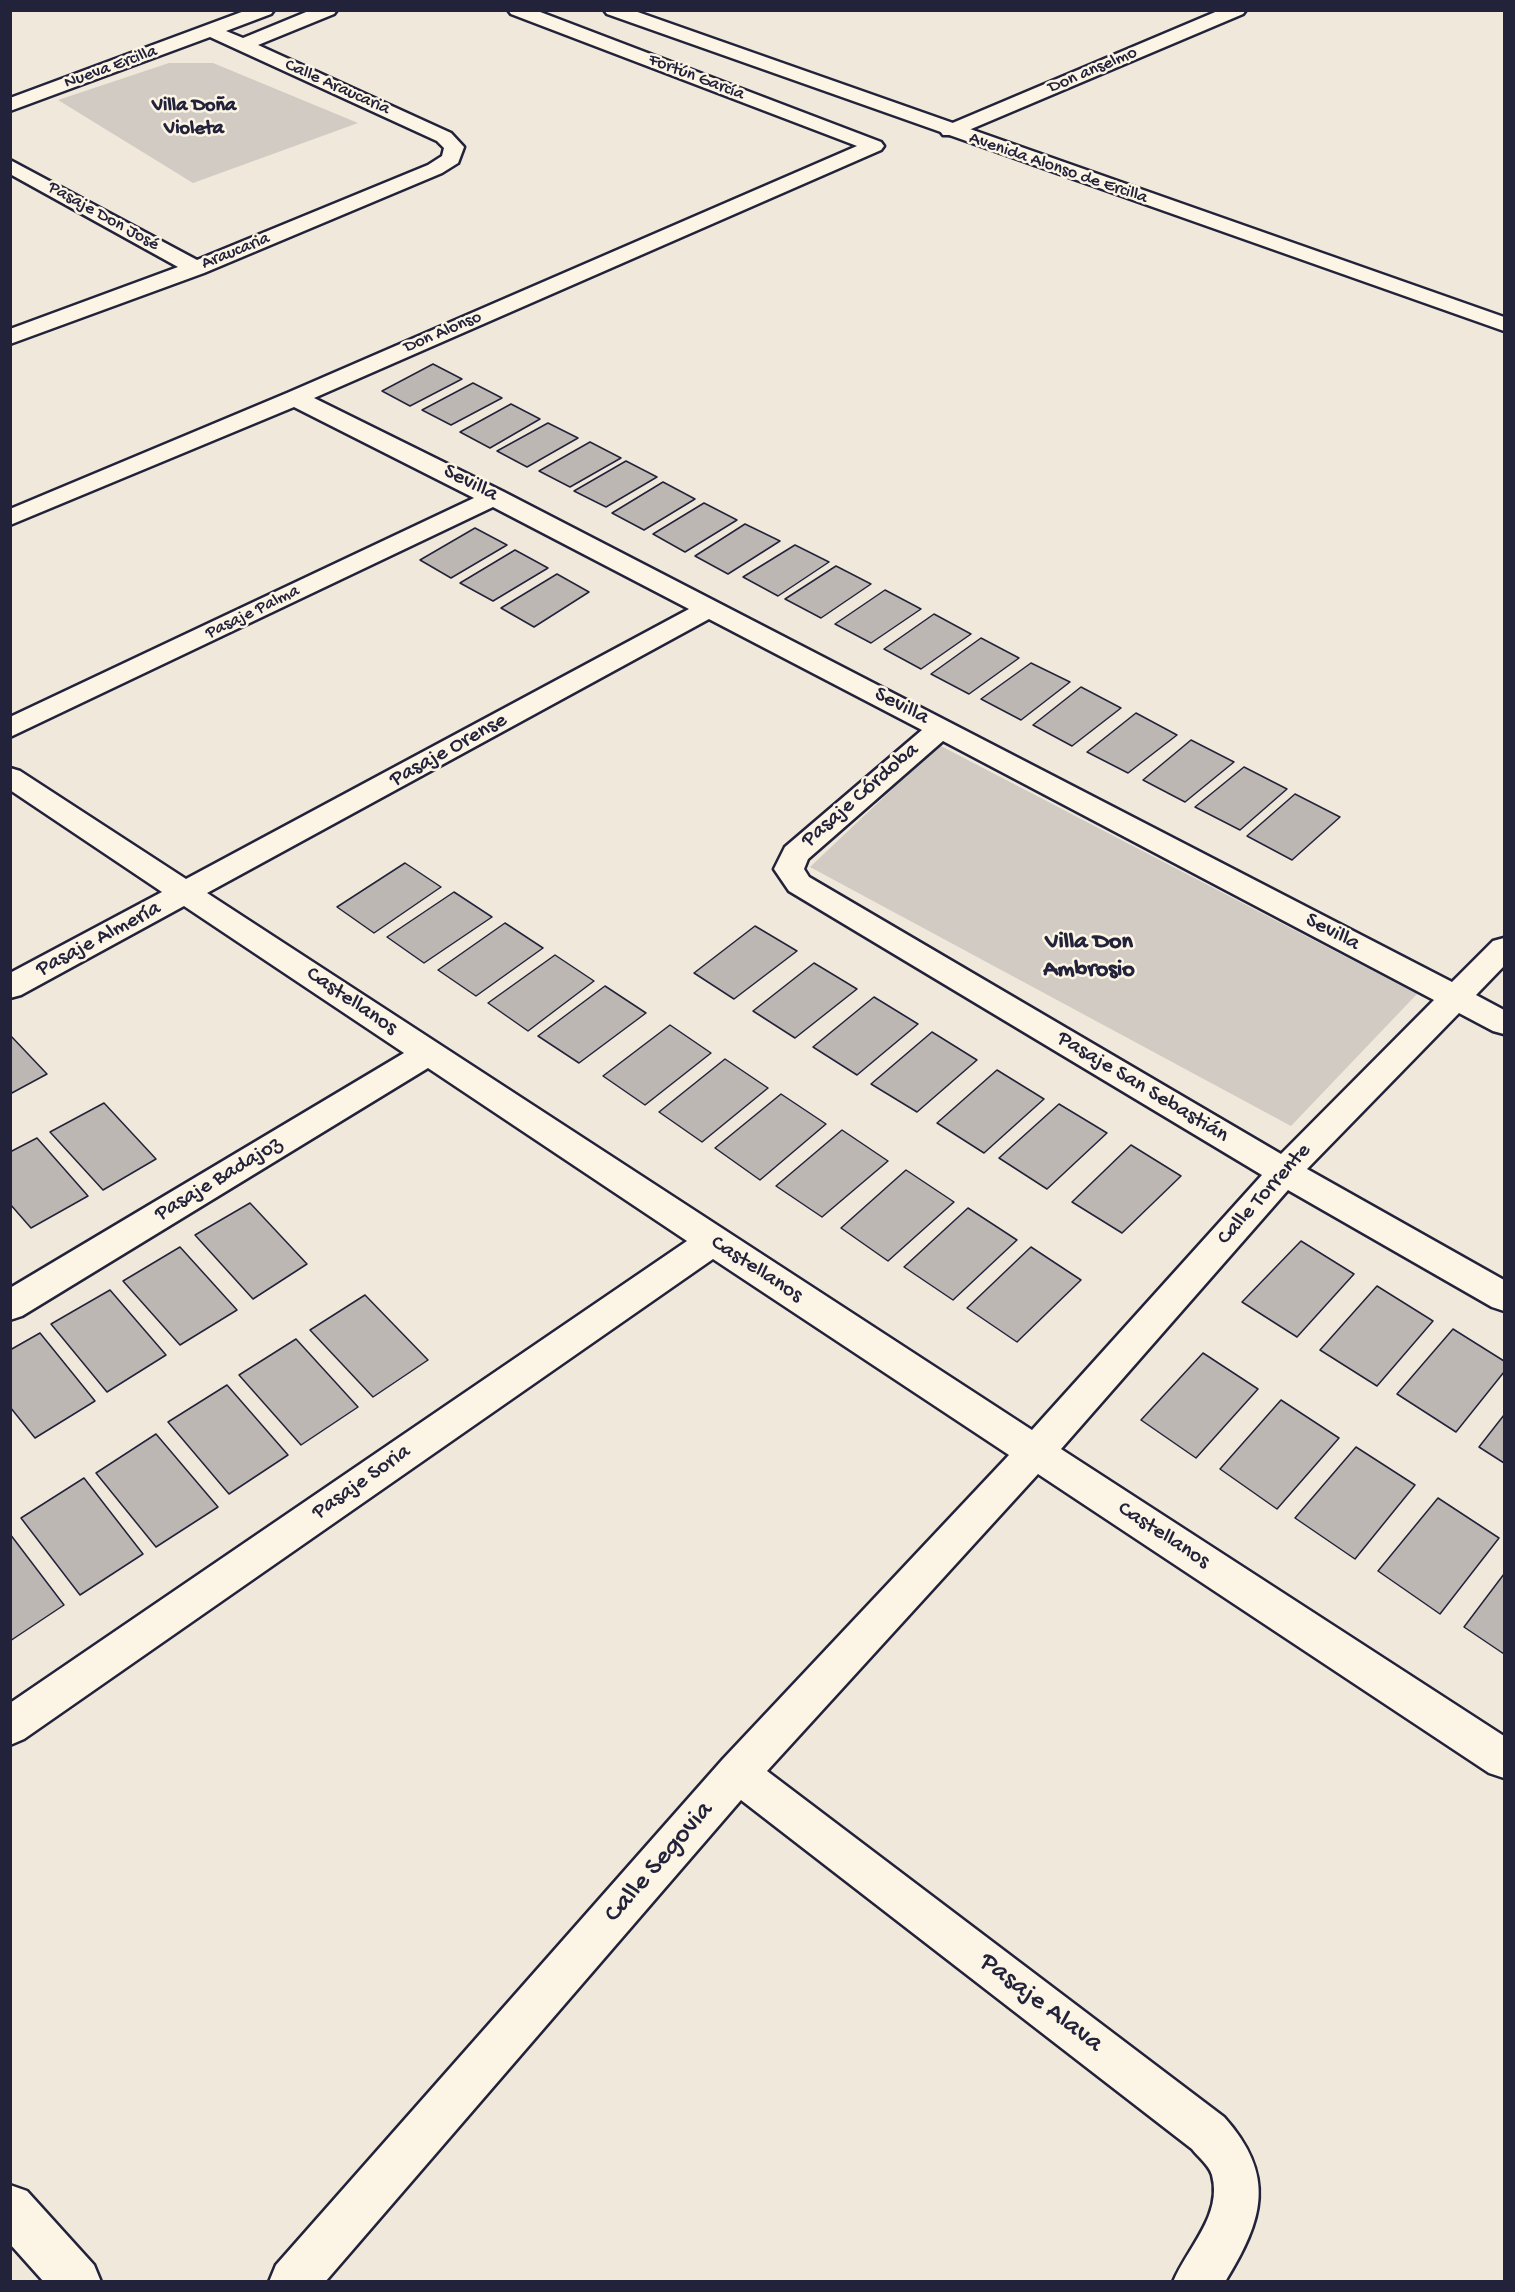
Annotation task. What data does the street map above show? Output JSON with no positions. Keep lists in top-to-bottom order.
{
  "streets": {
    "street": [
      "Nueva Ercilla",
      "Don anselmo",
      "Fortún García",
      "Calle Araucaria",
      "Avenida Alonso de Ercilla",
      "Pasaje Don José",
      "Araucaria",
      "Don Alonso",
      "Sevilla",
      "Pasaje Palma",
      "Pasaje Orense",
      "Pasaje Córdoba",
      "Pasaje Almería",
      "Castellanos",
      "Pasaje San Sebastián",
      "Pasaje Badajoz",
      "Calle Torrente",
      "Pasaje Soria",
      "Calle Segovia",
      "Pasaje Alava"
    ]
  },
  "crossings": [
    ["Nueva Ercilla", "Calle Araucaria"],
    ["Don anselmo", "Avenida Alonso de Ercilla"],
    ["Fortún García", "Don Alonso"],
    ["Calle Araucaria", "Araucaria"],
    ["Pasaje Don José", "Araucaria"],
    ["Don Alonso", "Sevilla"],
    ["Sevilla", "Pasaje Palma"],
    ["Sevilla", "Pasaje Orense"],
    ["Sevilla", "Pasaje Córdoba"],
    ["Sevilla", "Calle Torrente"],
    ["Pasaje Orense", "Pasaje Almería"],
    ["Pasaje Orense", "Castellanos"],
    ["Pasaje Córdoba", "Pasaje San Sebastián"],
    ["Pasaje Almería", "Castellanos"],
    ["Castellanos", "Pasaje Badajoz"],
    ["Castellanos", "Calle Torrente"],
    ["Castellanos", "Pasaje Soria"],
    ["Castellanos", "Calle Segovia"],
    ["Pasaje San Sebastián", "Calle Torrente"],
    ["Calle Torrente", "Calle Segovia"],
    ["Calle Segovia", "Pasaje Alava"]
  ],
  "districts": ["Villa Doña Violeta", "Villa Don Ambrosio"]
}
